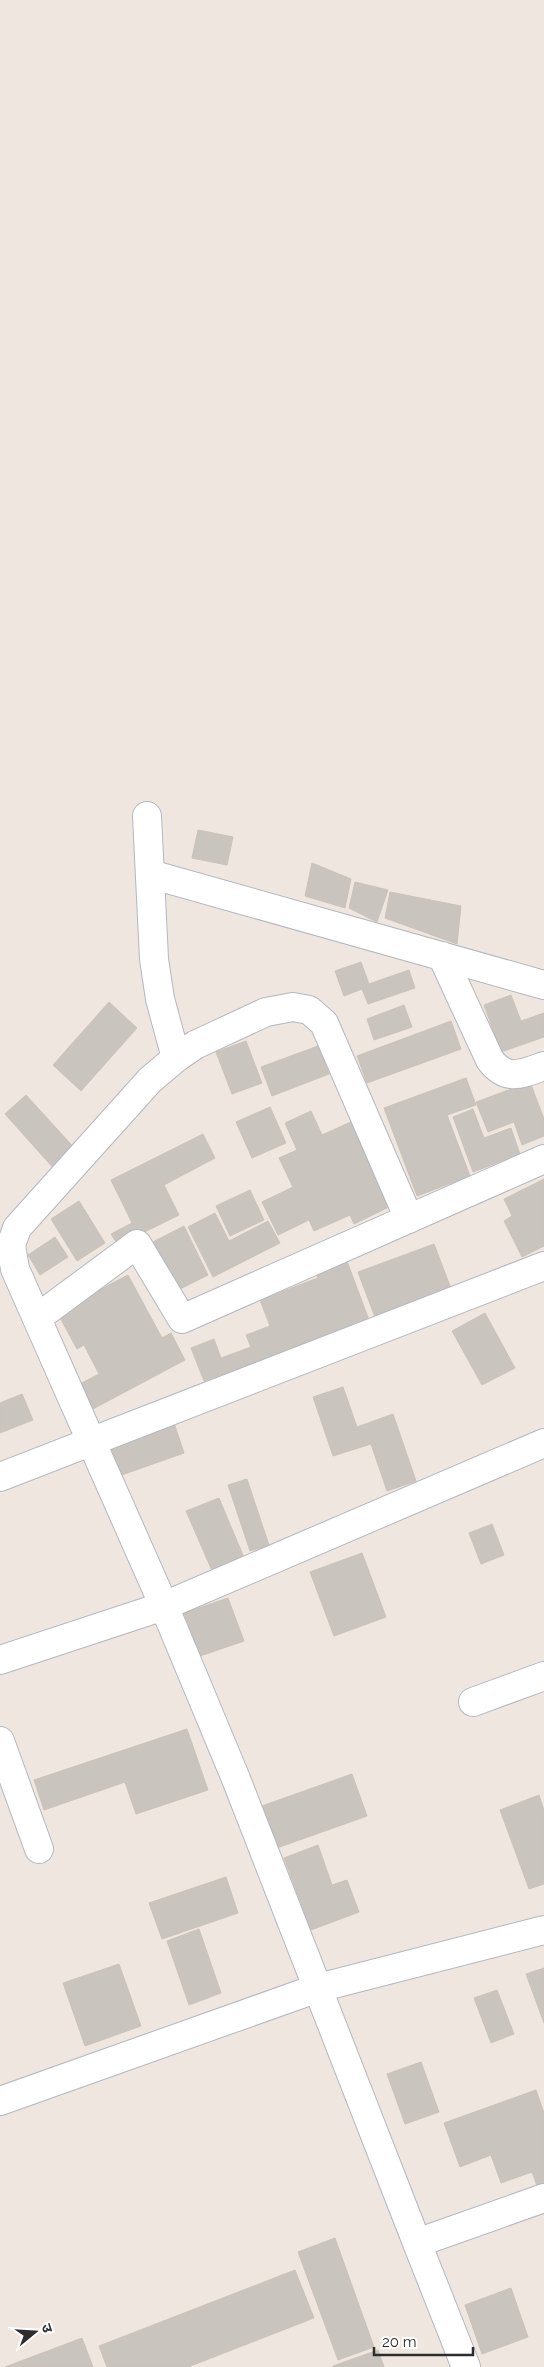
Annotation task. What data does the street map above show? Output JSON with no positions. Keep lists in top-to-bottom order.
{
  "scale_bar": "20 m",
  "north": "right"
}
